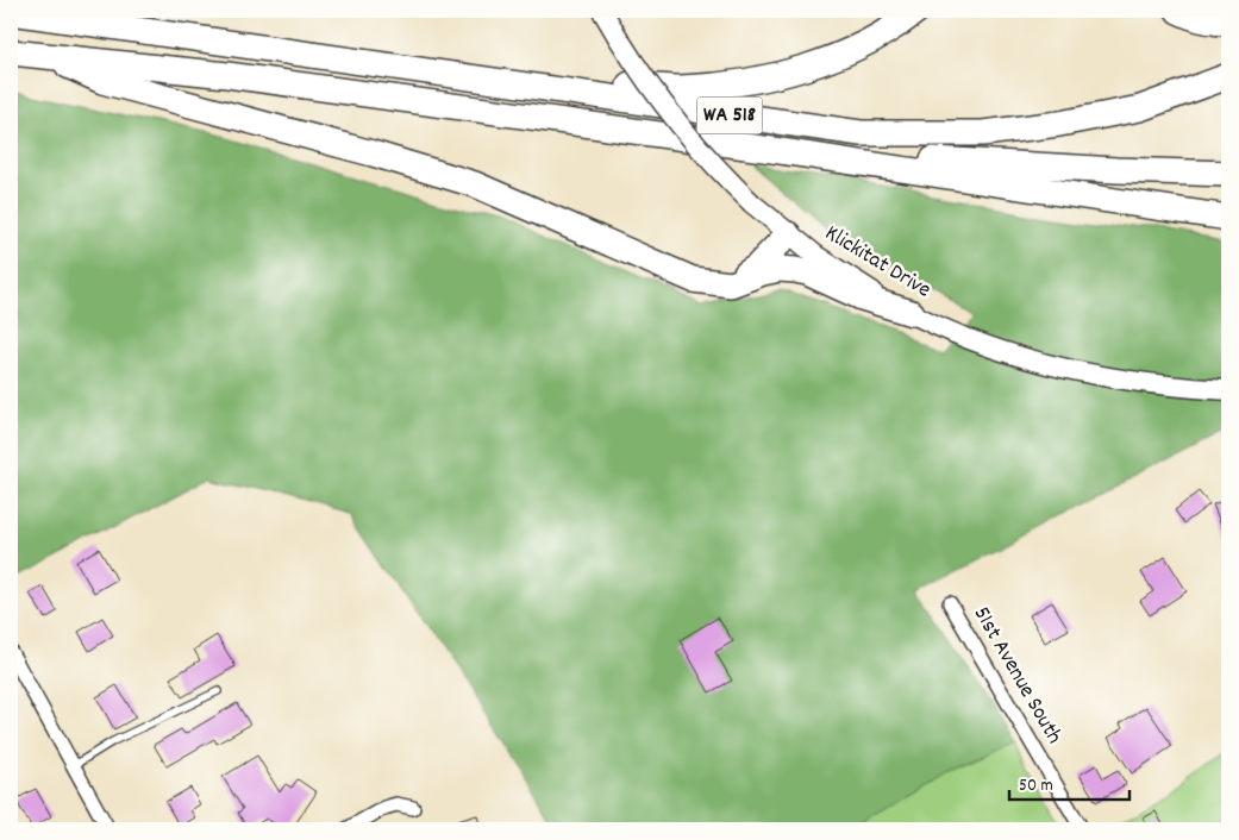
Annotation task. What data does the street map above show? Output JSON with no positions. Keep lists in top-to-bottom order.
{
  "streets": {
    "highway": ["WA 518"],
    "main road": ["Klickitat Drive"],
    "street": ["51st Avenue South"]
  },
  "scale_bar": "50 m"
}
